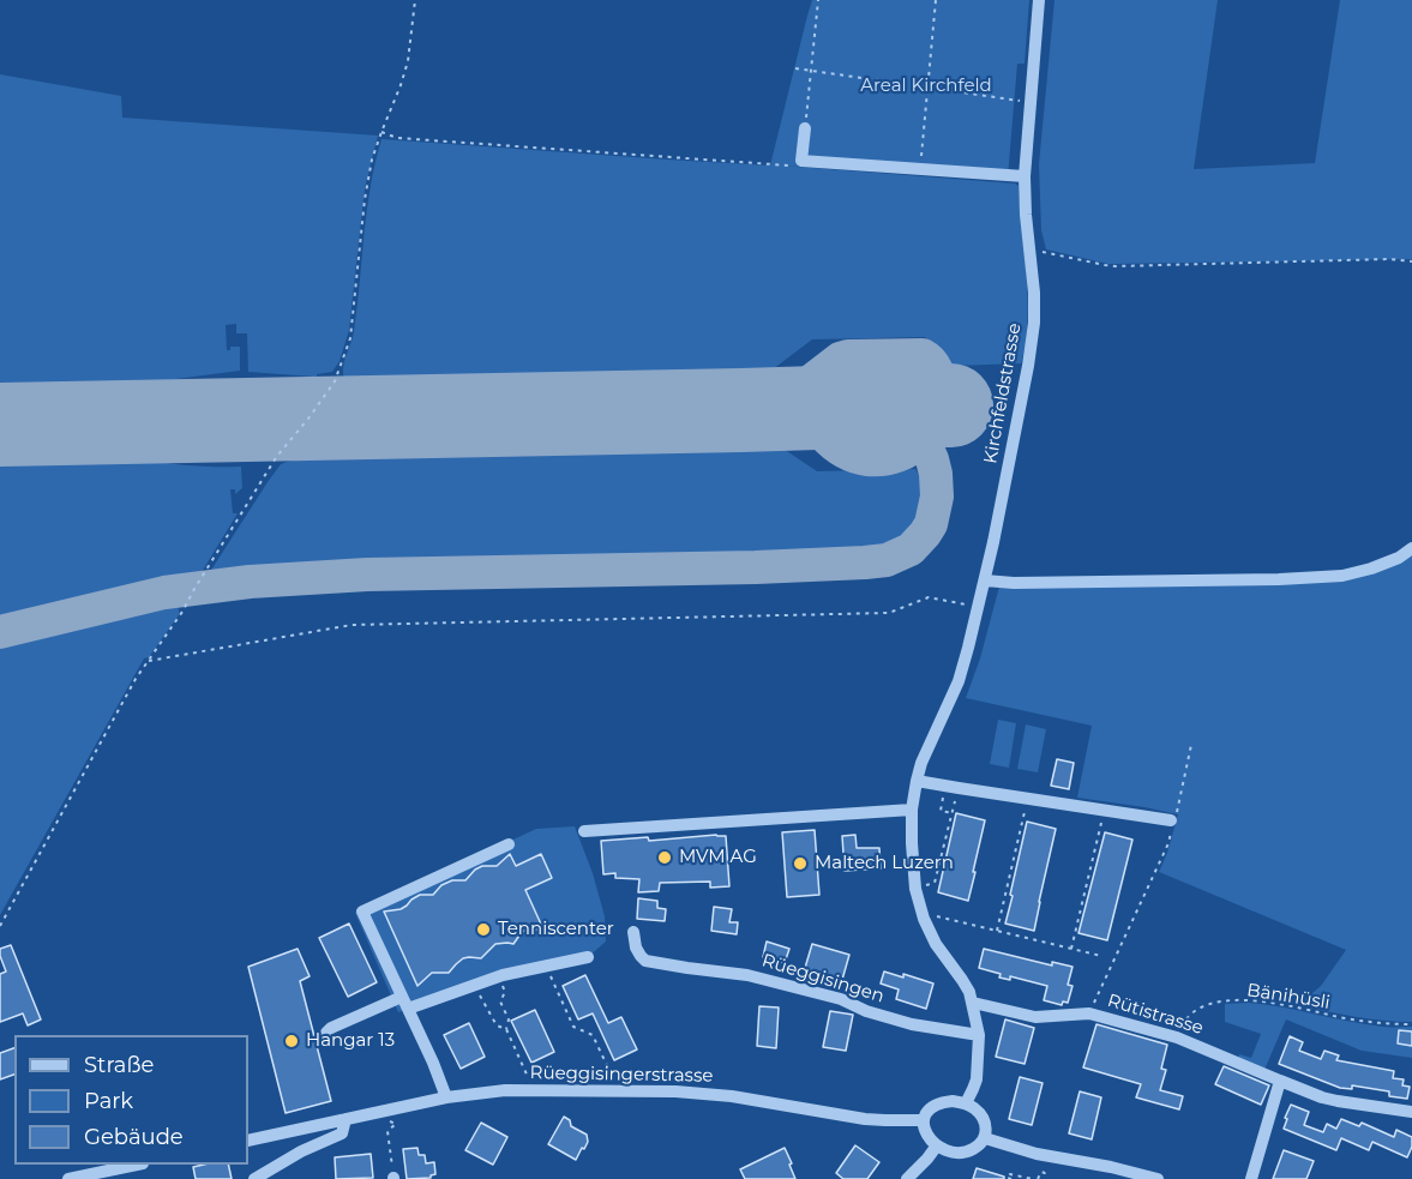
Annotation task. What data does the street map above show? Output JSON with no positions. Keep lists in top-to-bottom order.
{
  "streets": {
    "street": [
      "Kirchfeldstrasse",
      "Rüeggisingen",
      "Rütistrasse",
      "Rüeggisingerstrasse"
    ],
    "path": ["Bänihüsli"]
  },
  "crossings": [
    ["Kirchfeldstrasse", "Rüeggisingen"],
    ["Kirchfeldstrasse", "Rütistrasse"],
    ["Kirchfeldstrasse", "Rüeggisingerstrasse"],
    ["Bänihüsli", "Rütistrasse"]
  ],
  "parks": ["Areal Kirchfeld"],
  "places": [
    "MVM AG",
    "Maltech Luzern",
    "Tenniscenter",
    "Hangar 13"
  ],
  "legend": ["Straße", "Park", "Gebäude"]
}
